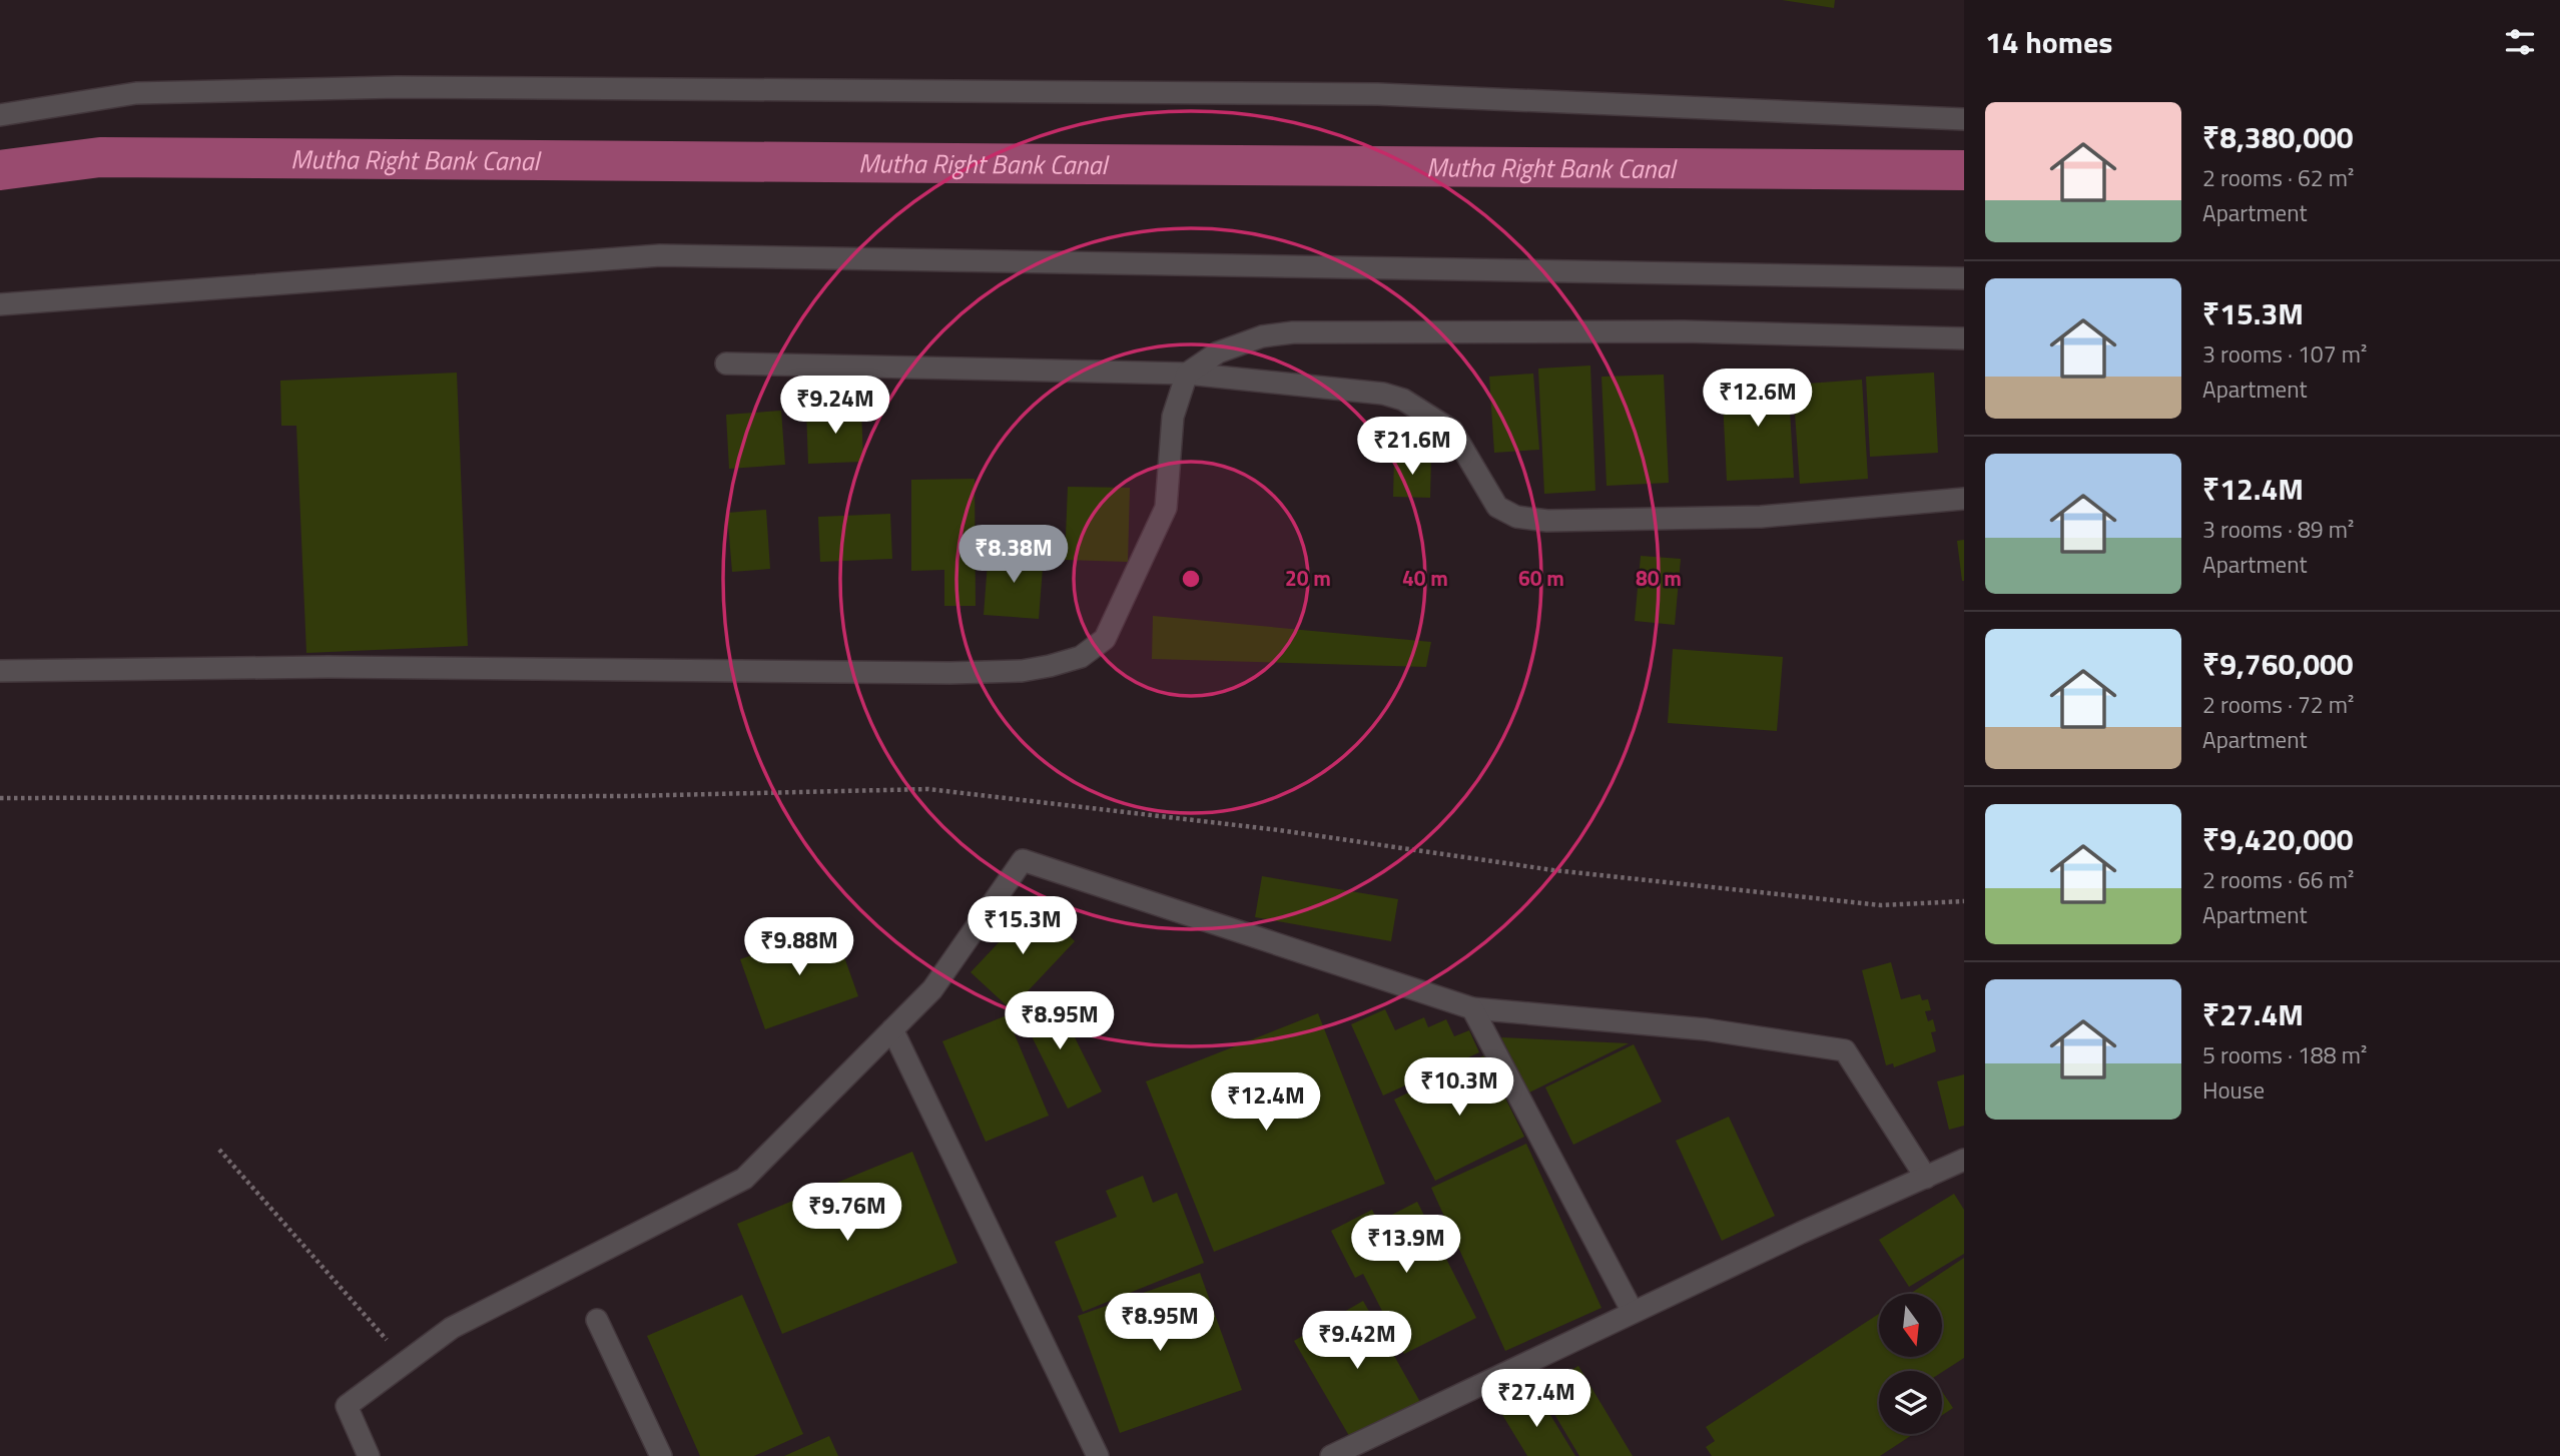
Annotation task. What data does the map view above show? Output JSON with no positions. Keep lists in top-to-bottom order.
{
  "water": ["Mutha Right Bank Canal"],
  "north": "bottom",
  "page": {
    "heading": "14 homes",
    "list": [
      {
        "name": "₹8,380,000",
        "note": "2 rooms · 62 m² · Apartment"
      },
      {
        "name": "₹15.3M",
        "note": "3 rooms · 107 m² · Apartment"
      },
      {
        "name": "₹12.4M",
        "note": "3 rooms · 89 m² · Apartment"
      },
      {
        "name": "₹9,760,000",
        "note": "2 rooms · 72 m² · Apartment"
      },
      {
        "name": "₹9,420,000",
        "note": "2 rooms · 66 m² · Apartment"
      },
      {
        "name": "₹27.4M",
        "note": "5 rooms · 188 m² · House"
      }
    ],
    "price": [
      "₹12.6M",
      "₹9.24M",
      "₹21.6M",
      "₹8.38M",
      "₹15.3M",
      "₹9.88M",
      "₹8.95M",
      "₹10.3M",
      "₹12.4M",
      "₹9.76M",
      "₹13.9M",
      "₹8.95M",
      "₹9.42M",
      "₹27.4M"
    ]
  },
  "rings": [
    "20 m",
    "40 m",
    "60 m",
    "80 m"
  ]
}
